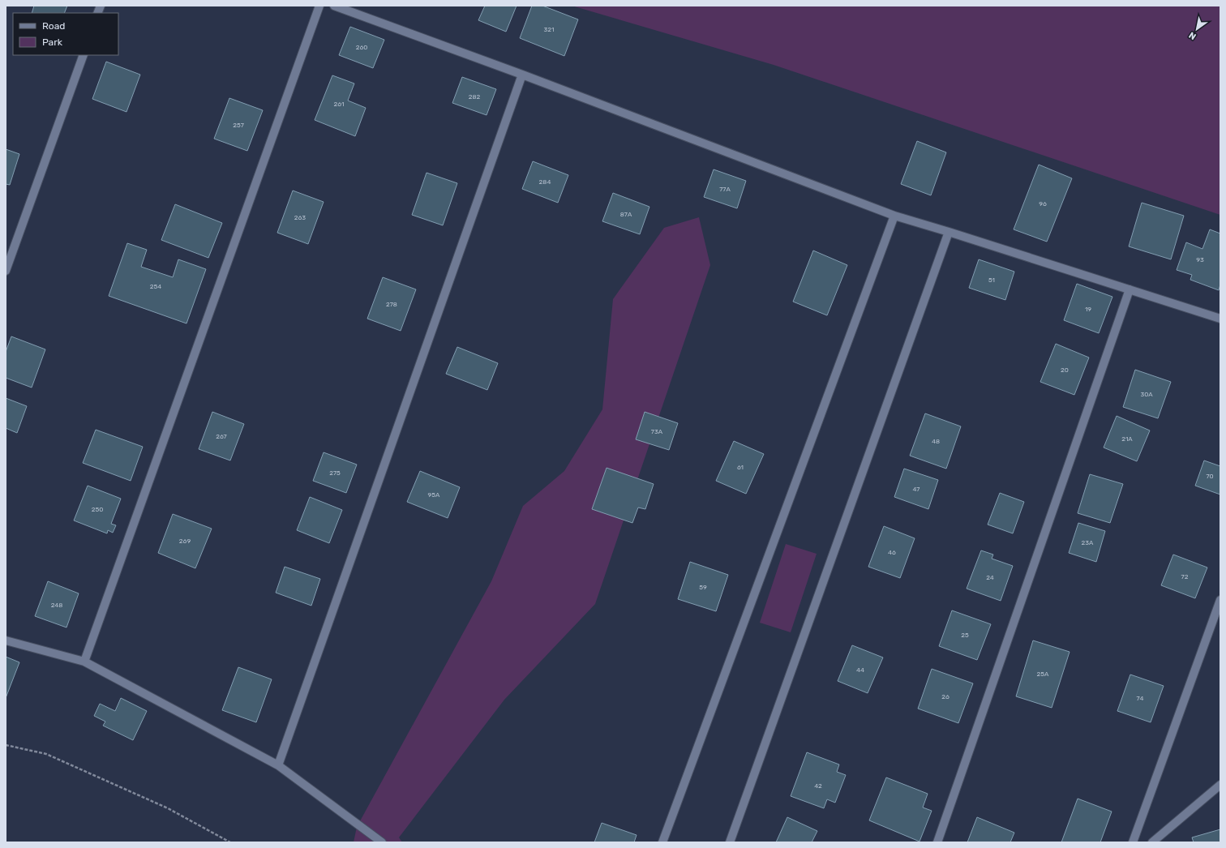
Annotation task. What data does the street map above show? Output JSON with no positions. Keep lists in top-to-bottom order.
{
  "house_numbers": [
    "321",
    "260",
    "282",
    "261",
    "257",
    "284",
    "77А",
    "96",
    "87А",
    "263",
    "93",
    "51",
    "254",
    "278",
    "19",
    "20",
    "30А",
    "73А",
    "267",
    "21А",
    "48",
    "61",
    "275",
    "70",
    "47",
    "95А",
    "250",
    "269",
    "23А",
    "46",
    "72",
    "24",
    "59",
    "248",
    "25",
    "44",
    "25А",
    "26",
    "74",
    "42"
  ],
  "legend": ["Road", "Park"],
  "north": "bottom left"
}
